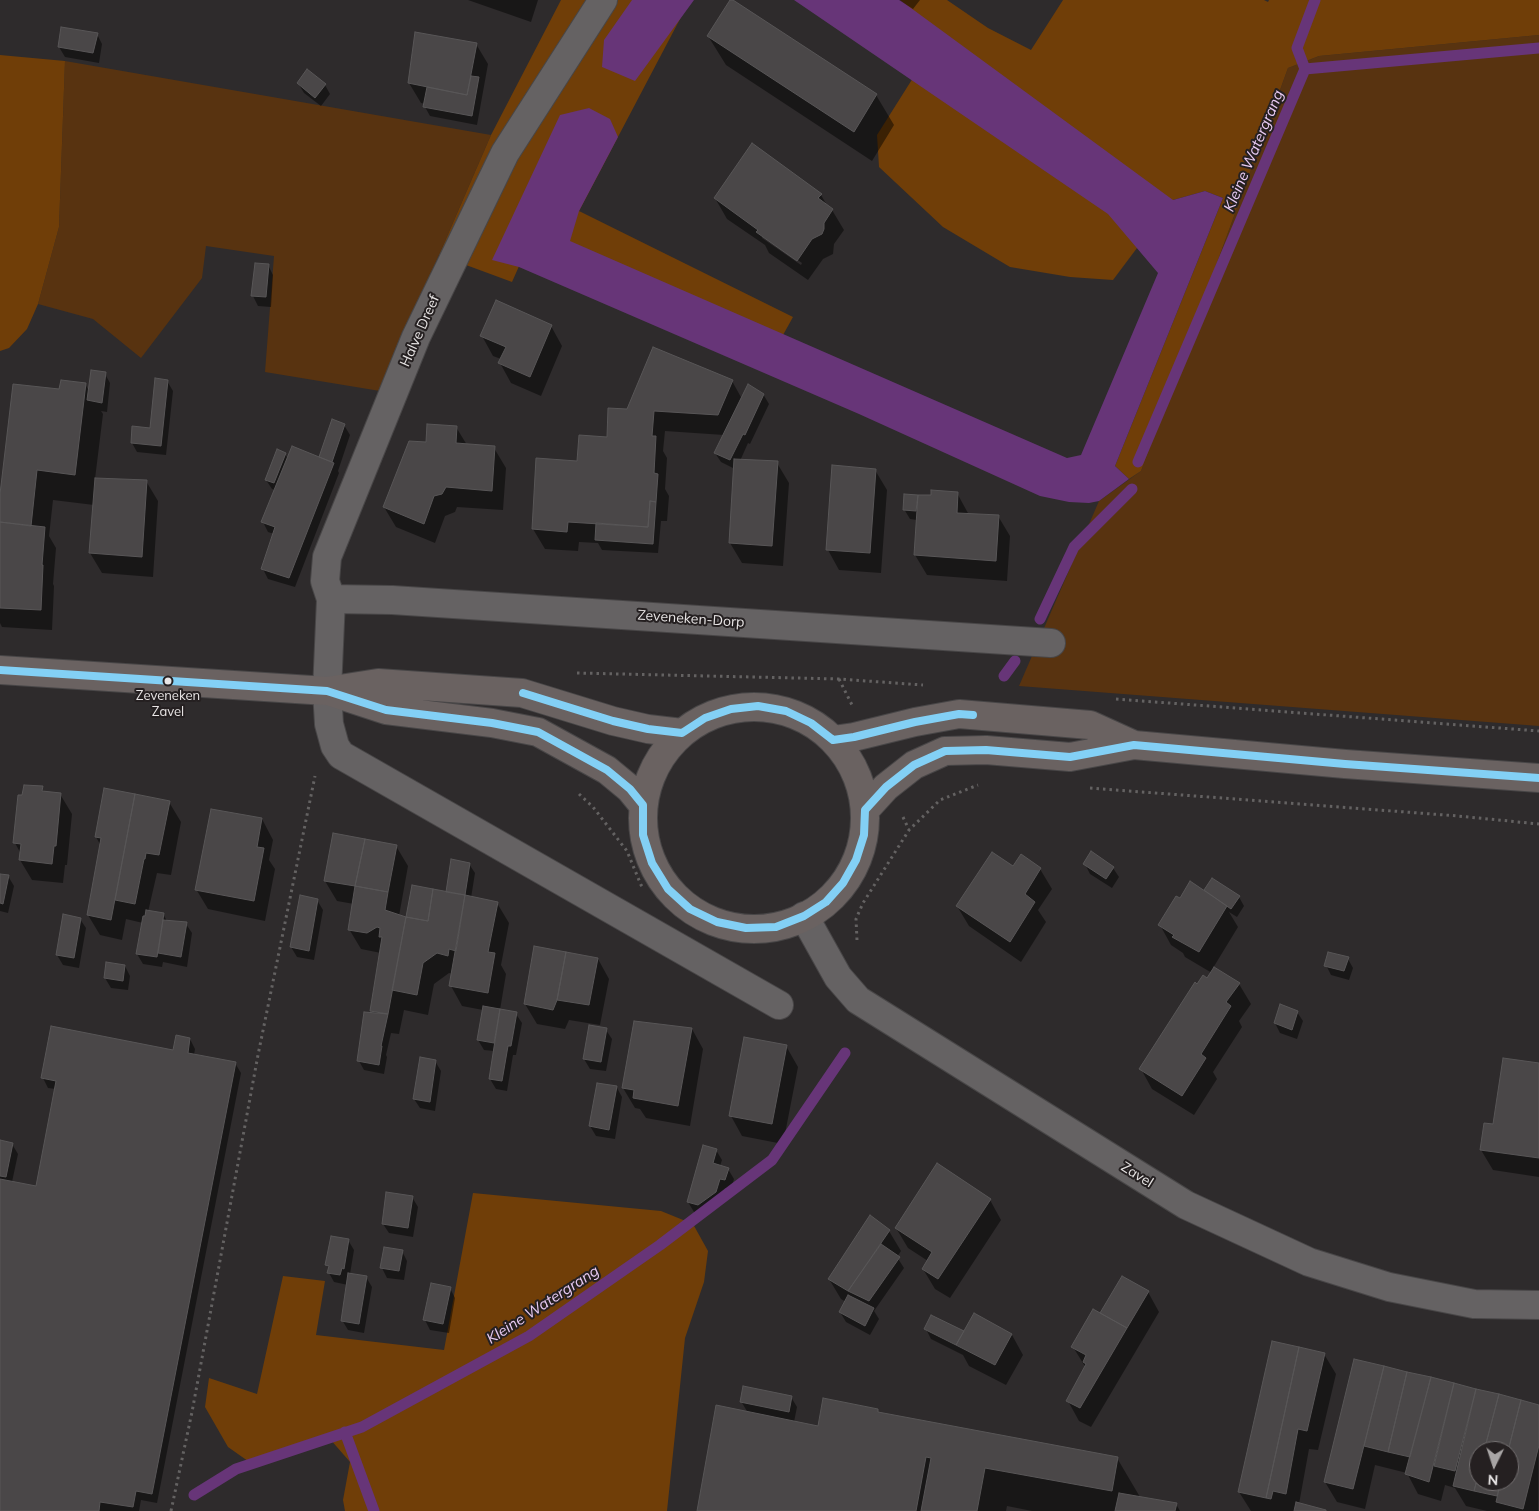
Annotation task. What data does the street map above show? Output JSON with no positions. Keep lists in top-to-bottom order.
{
  "streets": {
    "street": ["Halve Dreef", "Zeveneken-Dorp", "Zavel"]
  },
  "crossings": [
    ["Halve Dreef", "Zeveneken-Dorp"]
  ],
  "water": ["Kleine Watergrang"],
  "places": ["Zeveneken Zavel"],
  "north": "bottom"
}
